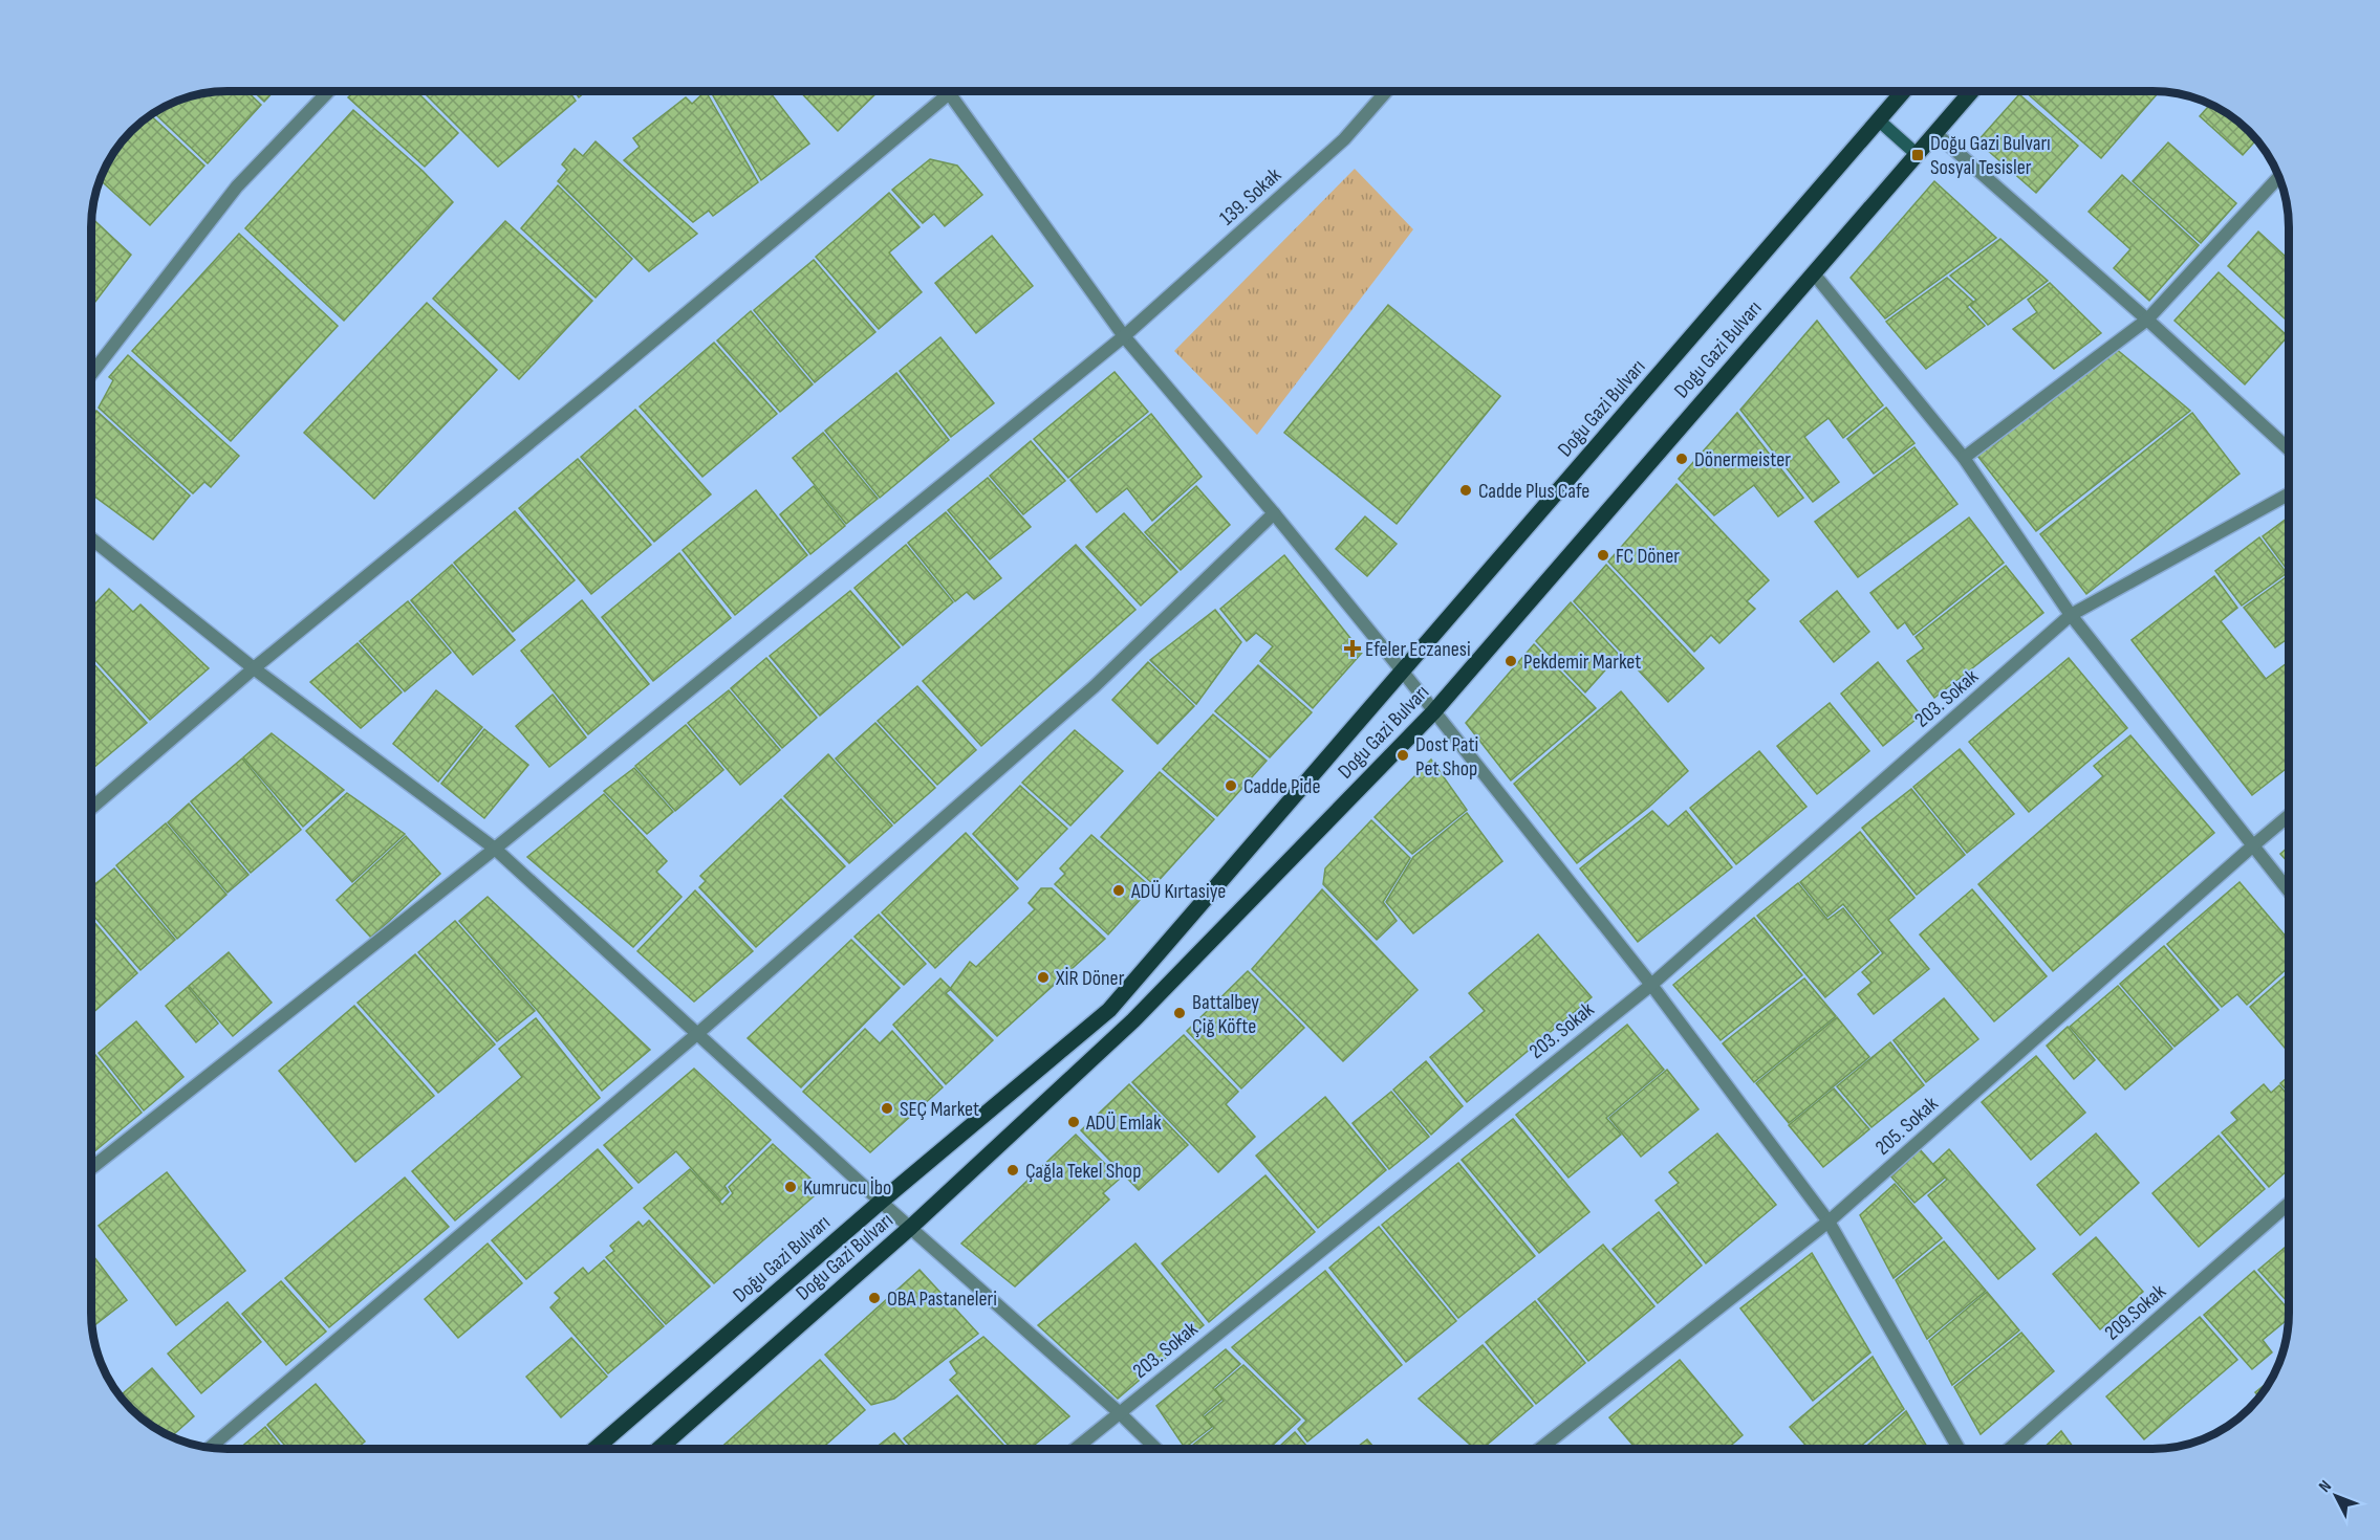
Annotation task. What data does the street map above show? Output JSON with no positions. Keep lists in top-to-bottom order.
{
  "streets": {
    "main road": ["Dogu Gazi Bulvarı", "Doğu Gazi Bulvarı"],
    "street": [
      "139. Sokak",
      "203. Sokak",
      "205. Sokak",
      "209.Sokak"
    ]
  },
  "places": {
    "transit": ["Doğu Gazi Bulvarı Sosyal Tesisler"],
    "other": [
      "Dönermeister",
      "Cadde Plus Cafe",
      "FC Döner",
      "Pekdemir Market",
      "Dost Pati Pet Shop",
      "Cadde Pide",
      "ADÜ Kırtasiye",
      "XİR Döner",
      "Battalbey Çiğ Köfte",
      "SEÇ Market",
      "ADÜ Emlak",
      "Çağla Tekel Shop",
      "Kumrucu İbo",
      "OBA Pastaneleri"
    ],
    "health": ["Efeler Eczanesi"]
  },
  "north": "top left"
}
